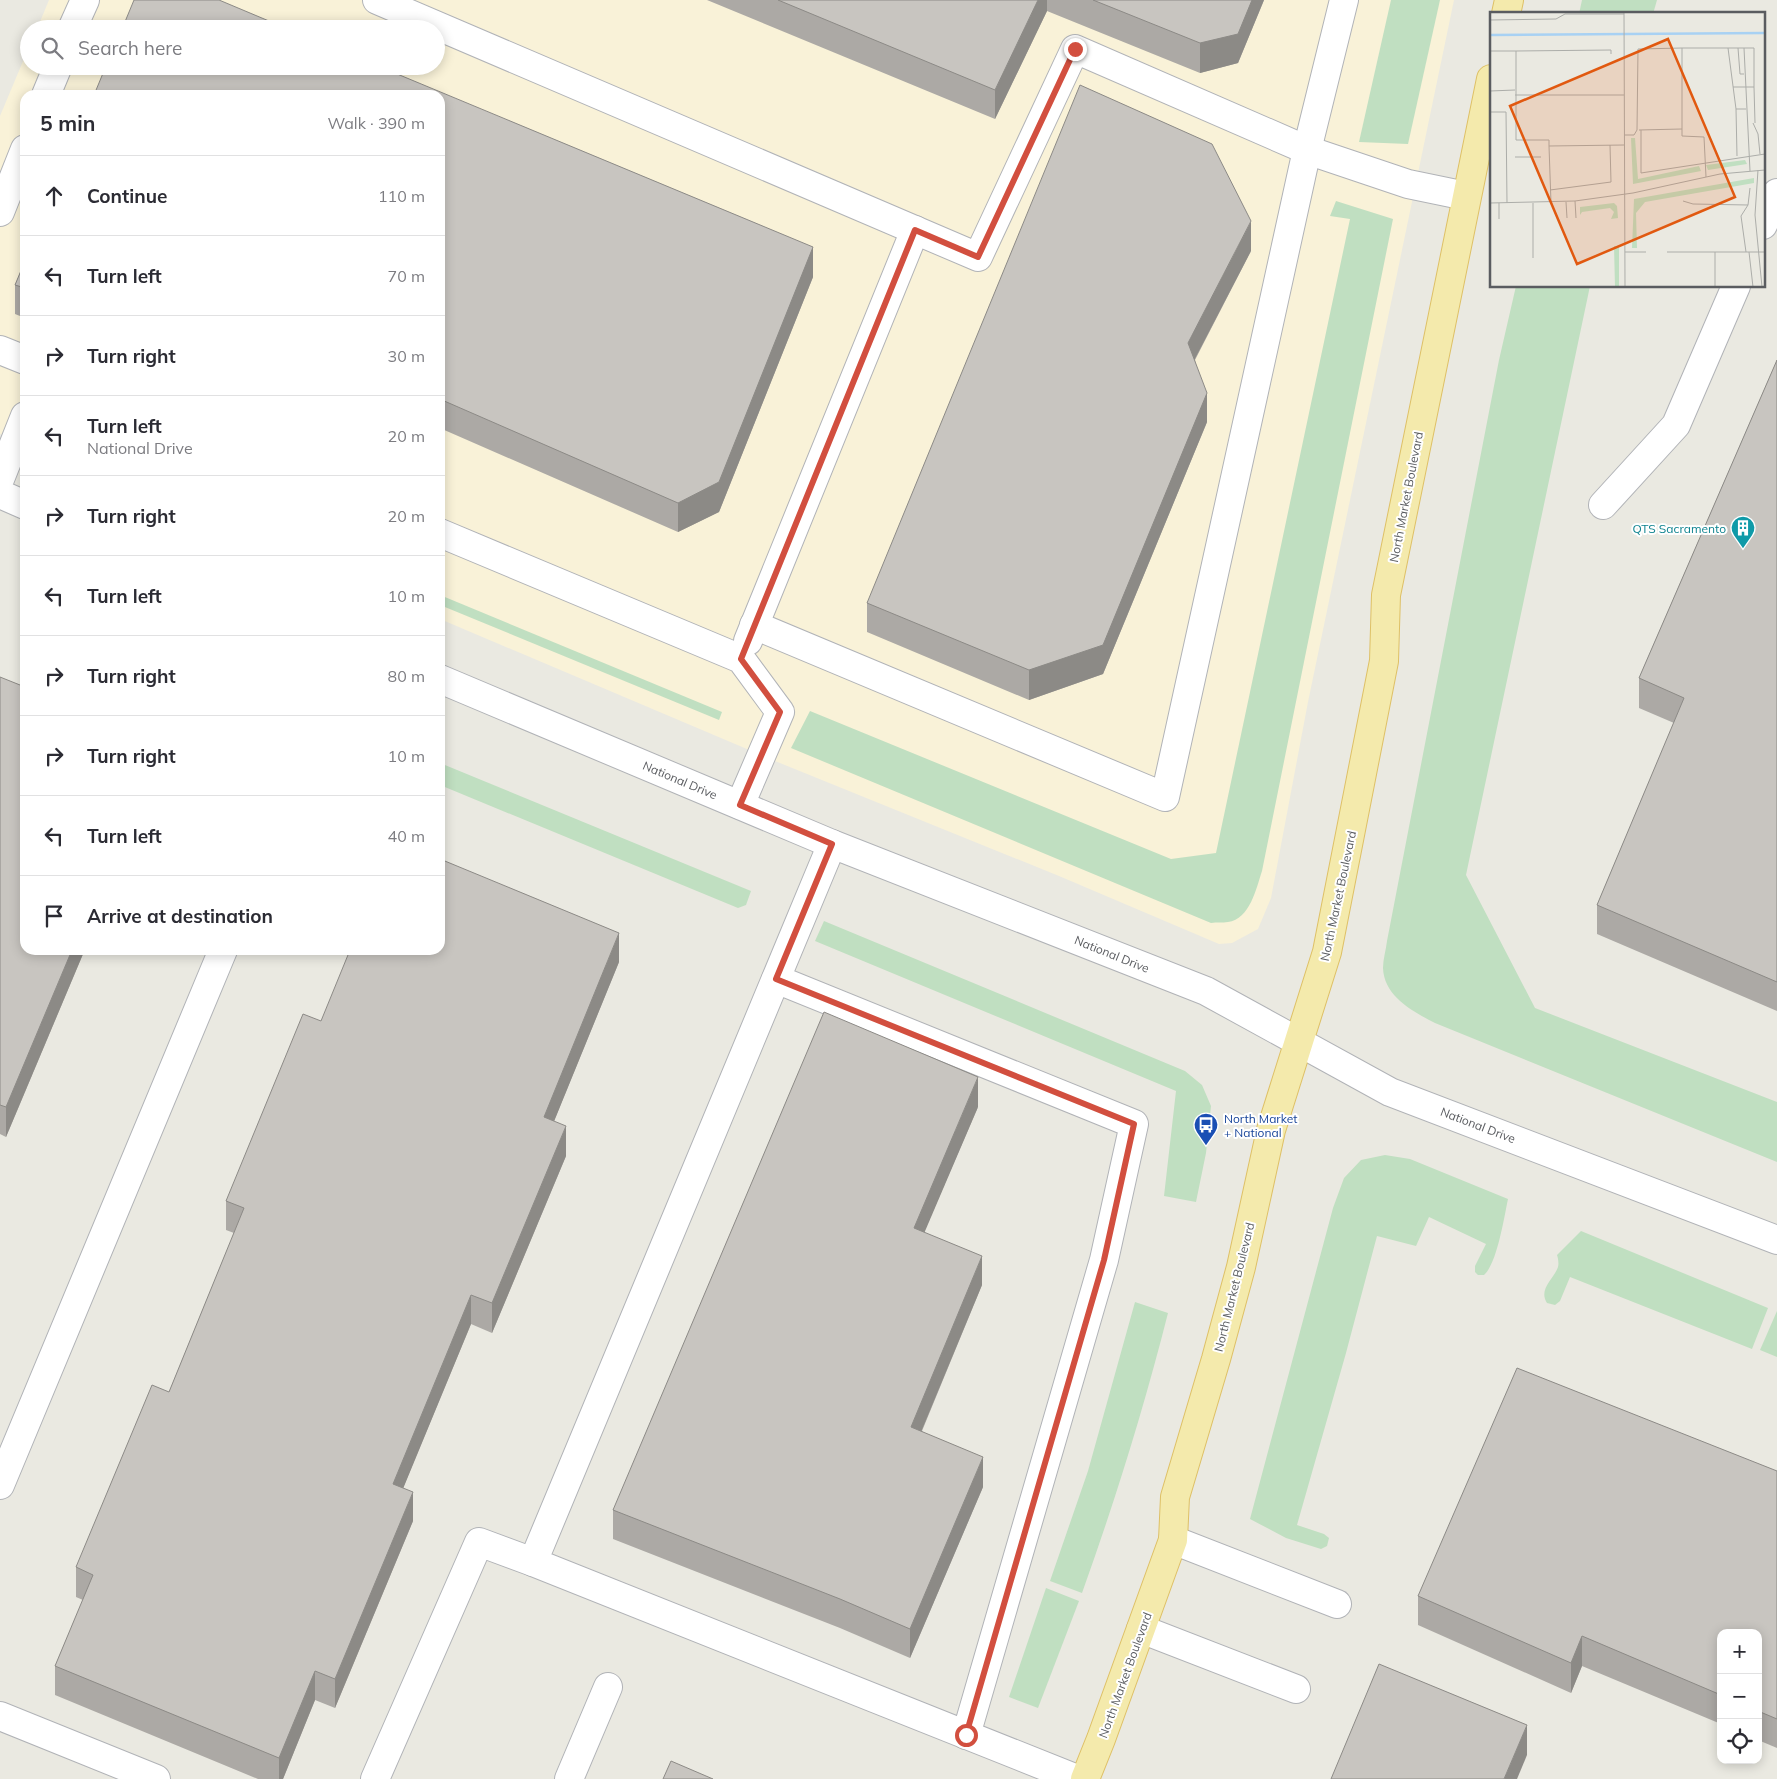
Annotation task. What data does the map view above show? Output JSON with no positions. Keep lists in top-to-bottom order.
{
  "streets": {
    "main road": ["North Market Boulevard"],
    "street": ["National Drive"]
  },
  "crossings": [
    ["North Market Boulevard", "National Drive"]
  ],
  "places": {
    "building": ["QTS Sacramento"],
    "bus stop": ["North Market + National"]
  },
  "page": {
    "search": "Search here",
    "heading": ["5 min", "Walk · 390 m"],
    "list": [
      ["Continue", "110 m"],
      ["Turn left", "70 m"],
      ["Turn right", "30 m"],
      ["Turn left", "National Drive", "20 m"],
      ["Turn right", "20 m"],
      ["Turn left", "10 m"],
      ["Turn right", "80 m"],
      ["Turn right", "10 m"],
      ["Turn left", "40 m"],
      "Arrive at destination"
    ],
    "map_buttons": ["+", "−"]
  }
}
